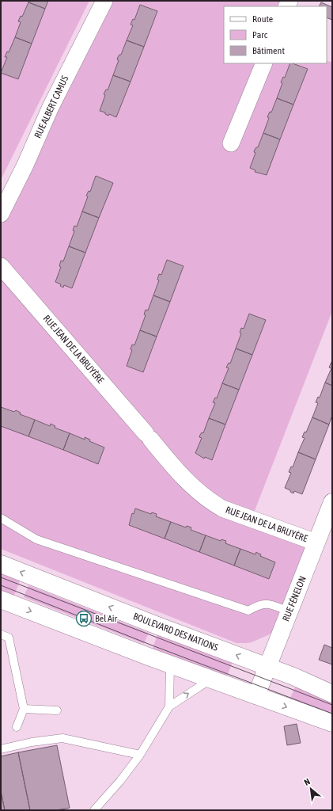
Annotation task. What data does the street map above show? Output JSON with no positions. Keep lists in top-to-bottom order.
{
  "streets": {
    "main road": ["RUE FÉNELON", "BOULEVARD DES NATIONS"],
    "street": ["RUE ALBERT CAMUS", "RUE JEAN DE LA BRUYÈRE"]
  },
  "crossings": [
    ["RUE JEAN DE LA BRUYÈRE", "RUE FÉNELON"],
    ["RUE FÉNELON", "BOULEVARD DES NATIONS"]
  ],
  "places": {
    "bus stop": ["Bel Air"]
  },
  "legend": ["Route", "Parc", "Bâtiment"],
  "north": "top left"
}
